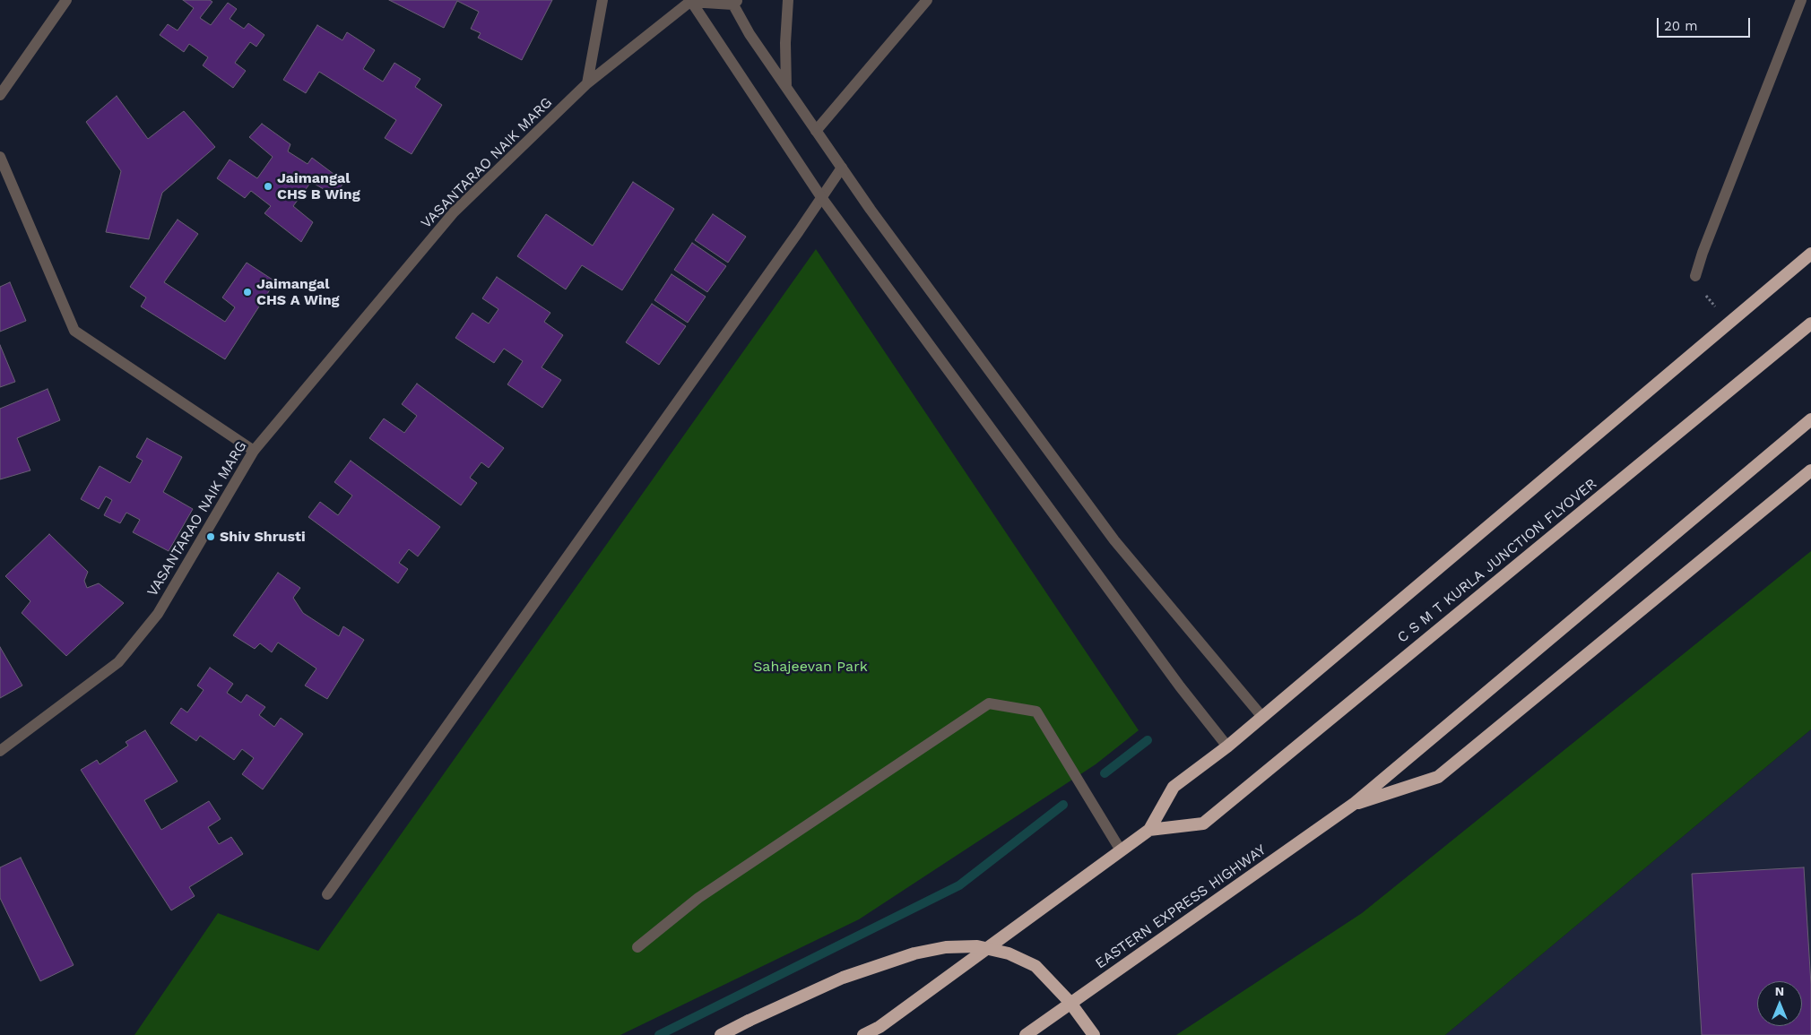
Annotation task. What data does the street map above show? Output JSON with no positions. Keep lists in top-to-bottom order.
{
  "streets": {
    "highway": ["C S M T KURLA JUNCTION FLYOVER", "EASTERN EXPRESS HIGHWAY"],
    "street": ["VASANTARAO NAIK MARG"]
  },
  "parks": ["Sahajeevan Park"],
  "places": ["Jaimangal CHS B Wing", "Jaimangal CHS A Wing", "Shiv Shrusti"],
  "scale_bar": "20 m",
  "north": "top"
}
